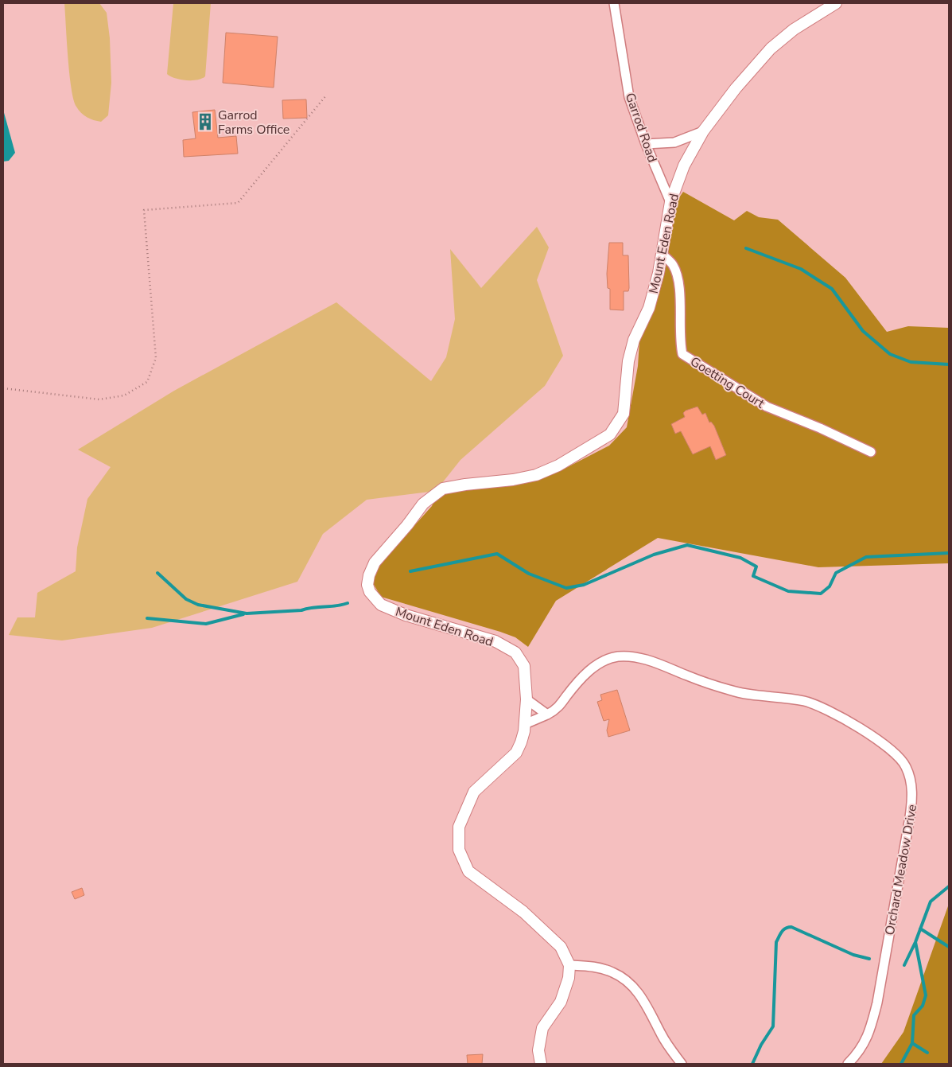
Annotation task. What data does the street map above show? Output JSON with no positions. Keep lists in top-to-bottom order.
{
  "streets": {
    "street": [
      "Garrod Road",
      "Mount Eden Road",
      "Goetting Court",
      "Orchard Meadow Drive"
    ]
  },
  "crossings": [
    ["Garrod Road", "Mount Eden Road"],
    ["Mount Eden Road", "Goetting Court"],
    ["Mount Eden Road", "Orchard Meadow Drive"]
  ],
  "places": {
    "building": ["Garrod Farms Office"]
  }
}
